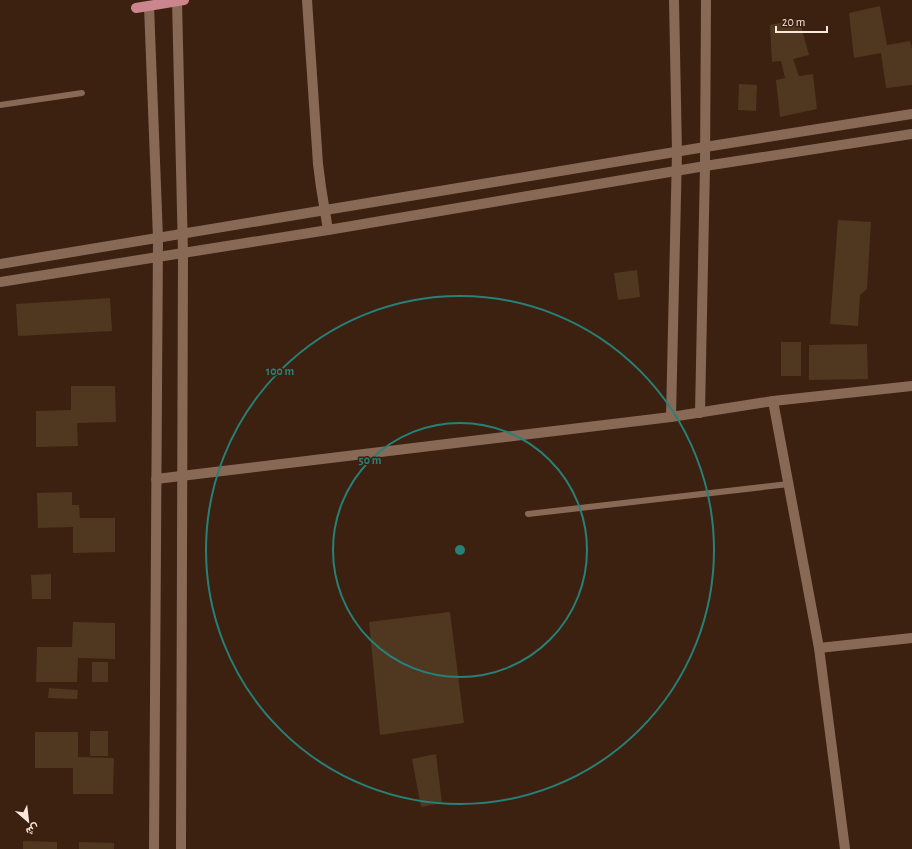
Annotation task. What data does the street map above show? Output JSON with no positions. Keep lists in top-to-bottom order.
{
  "scale_bar": "20 m",
  "north": "bottom right",
  "rings": ["100 m", "50 m"]
}
